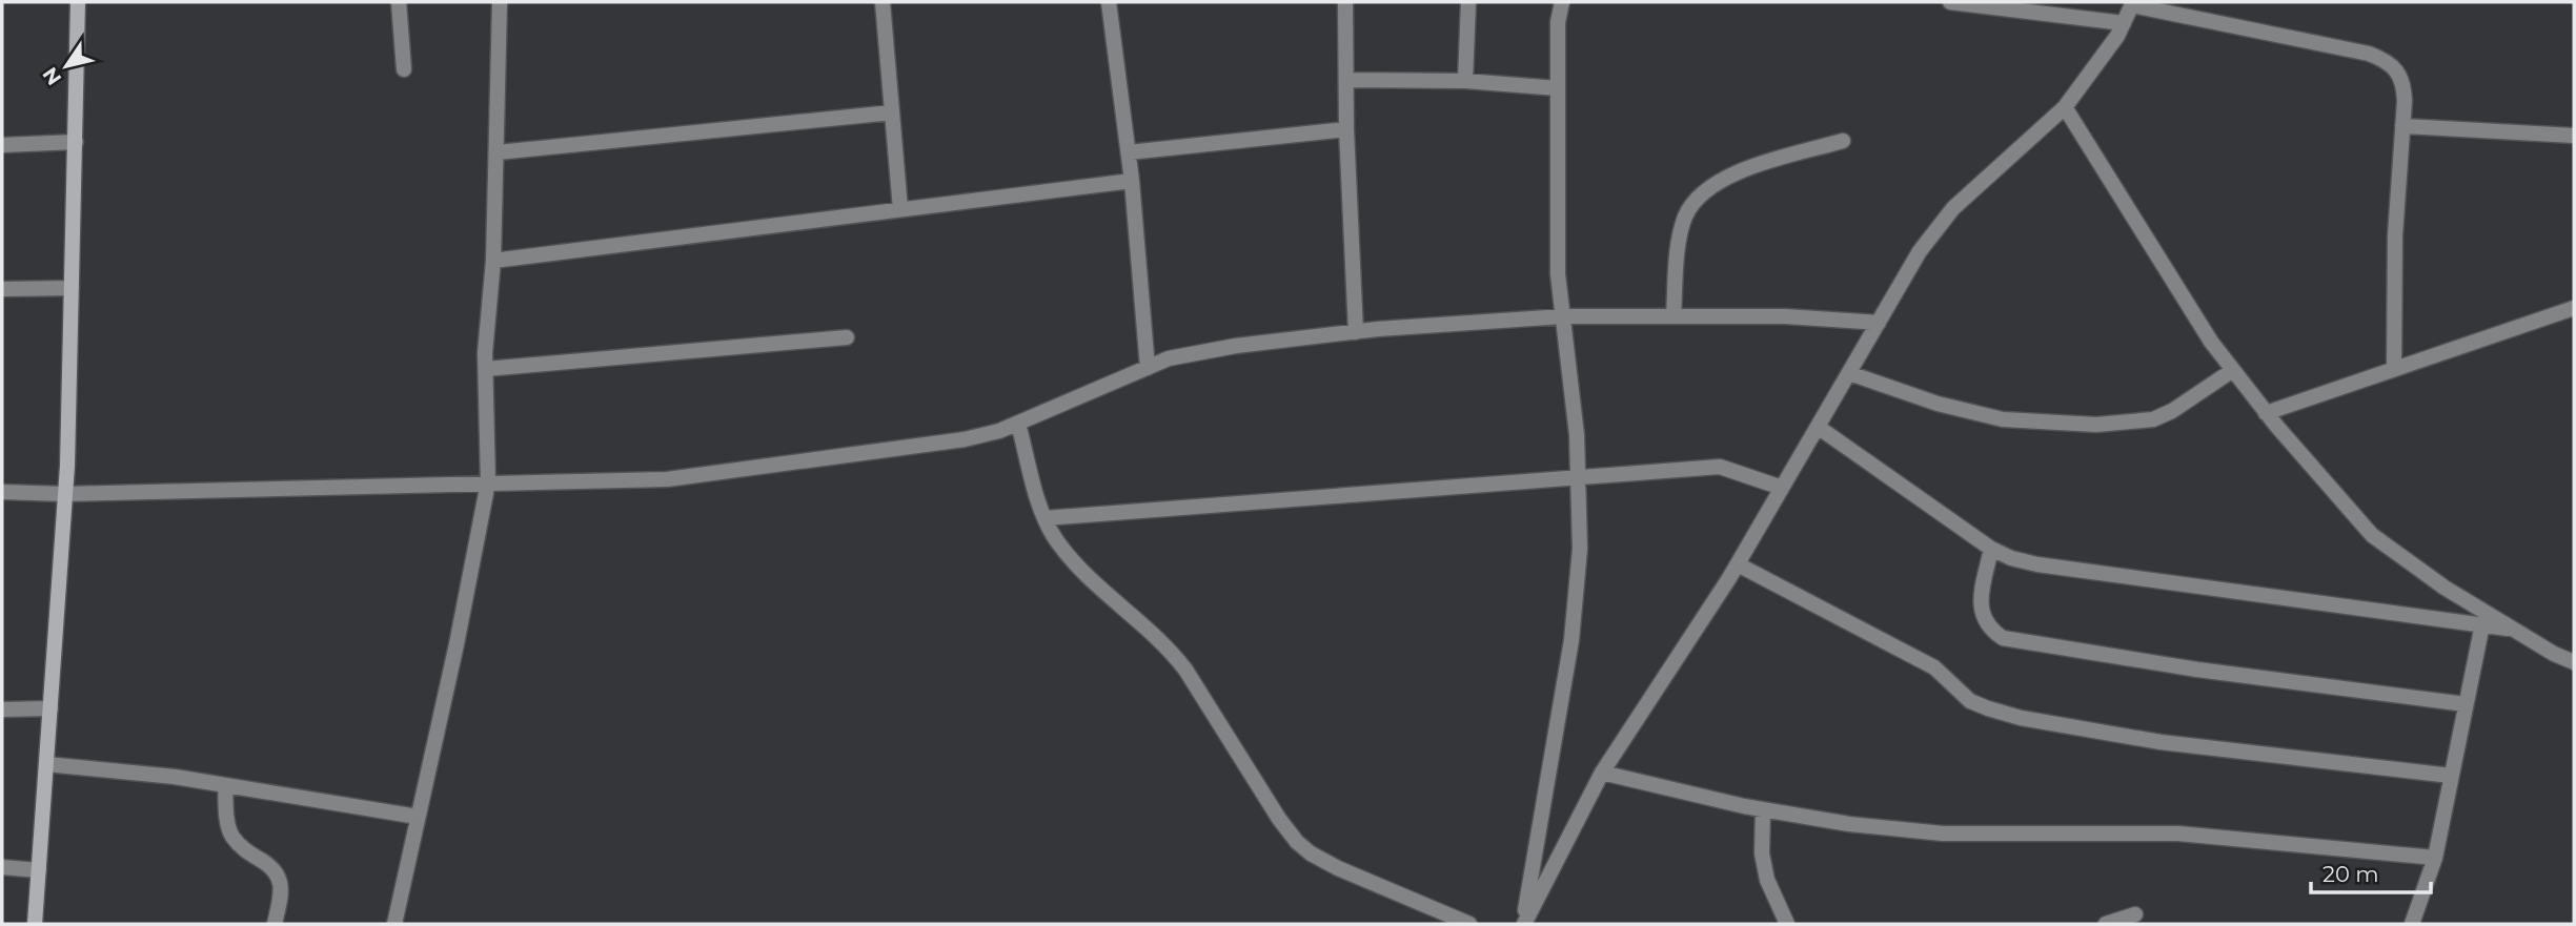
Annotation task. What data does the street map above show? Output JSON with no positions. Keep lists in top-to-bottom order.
{
  "scale_bar": "20 m",
  "north": "bottom left"
}
